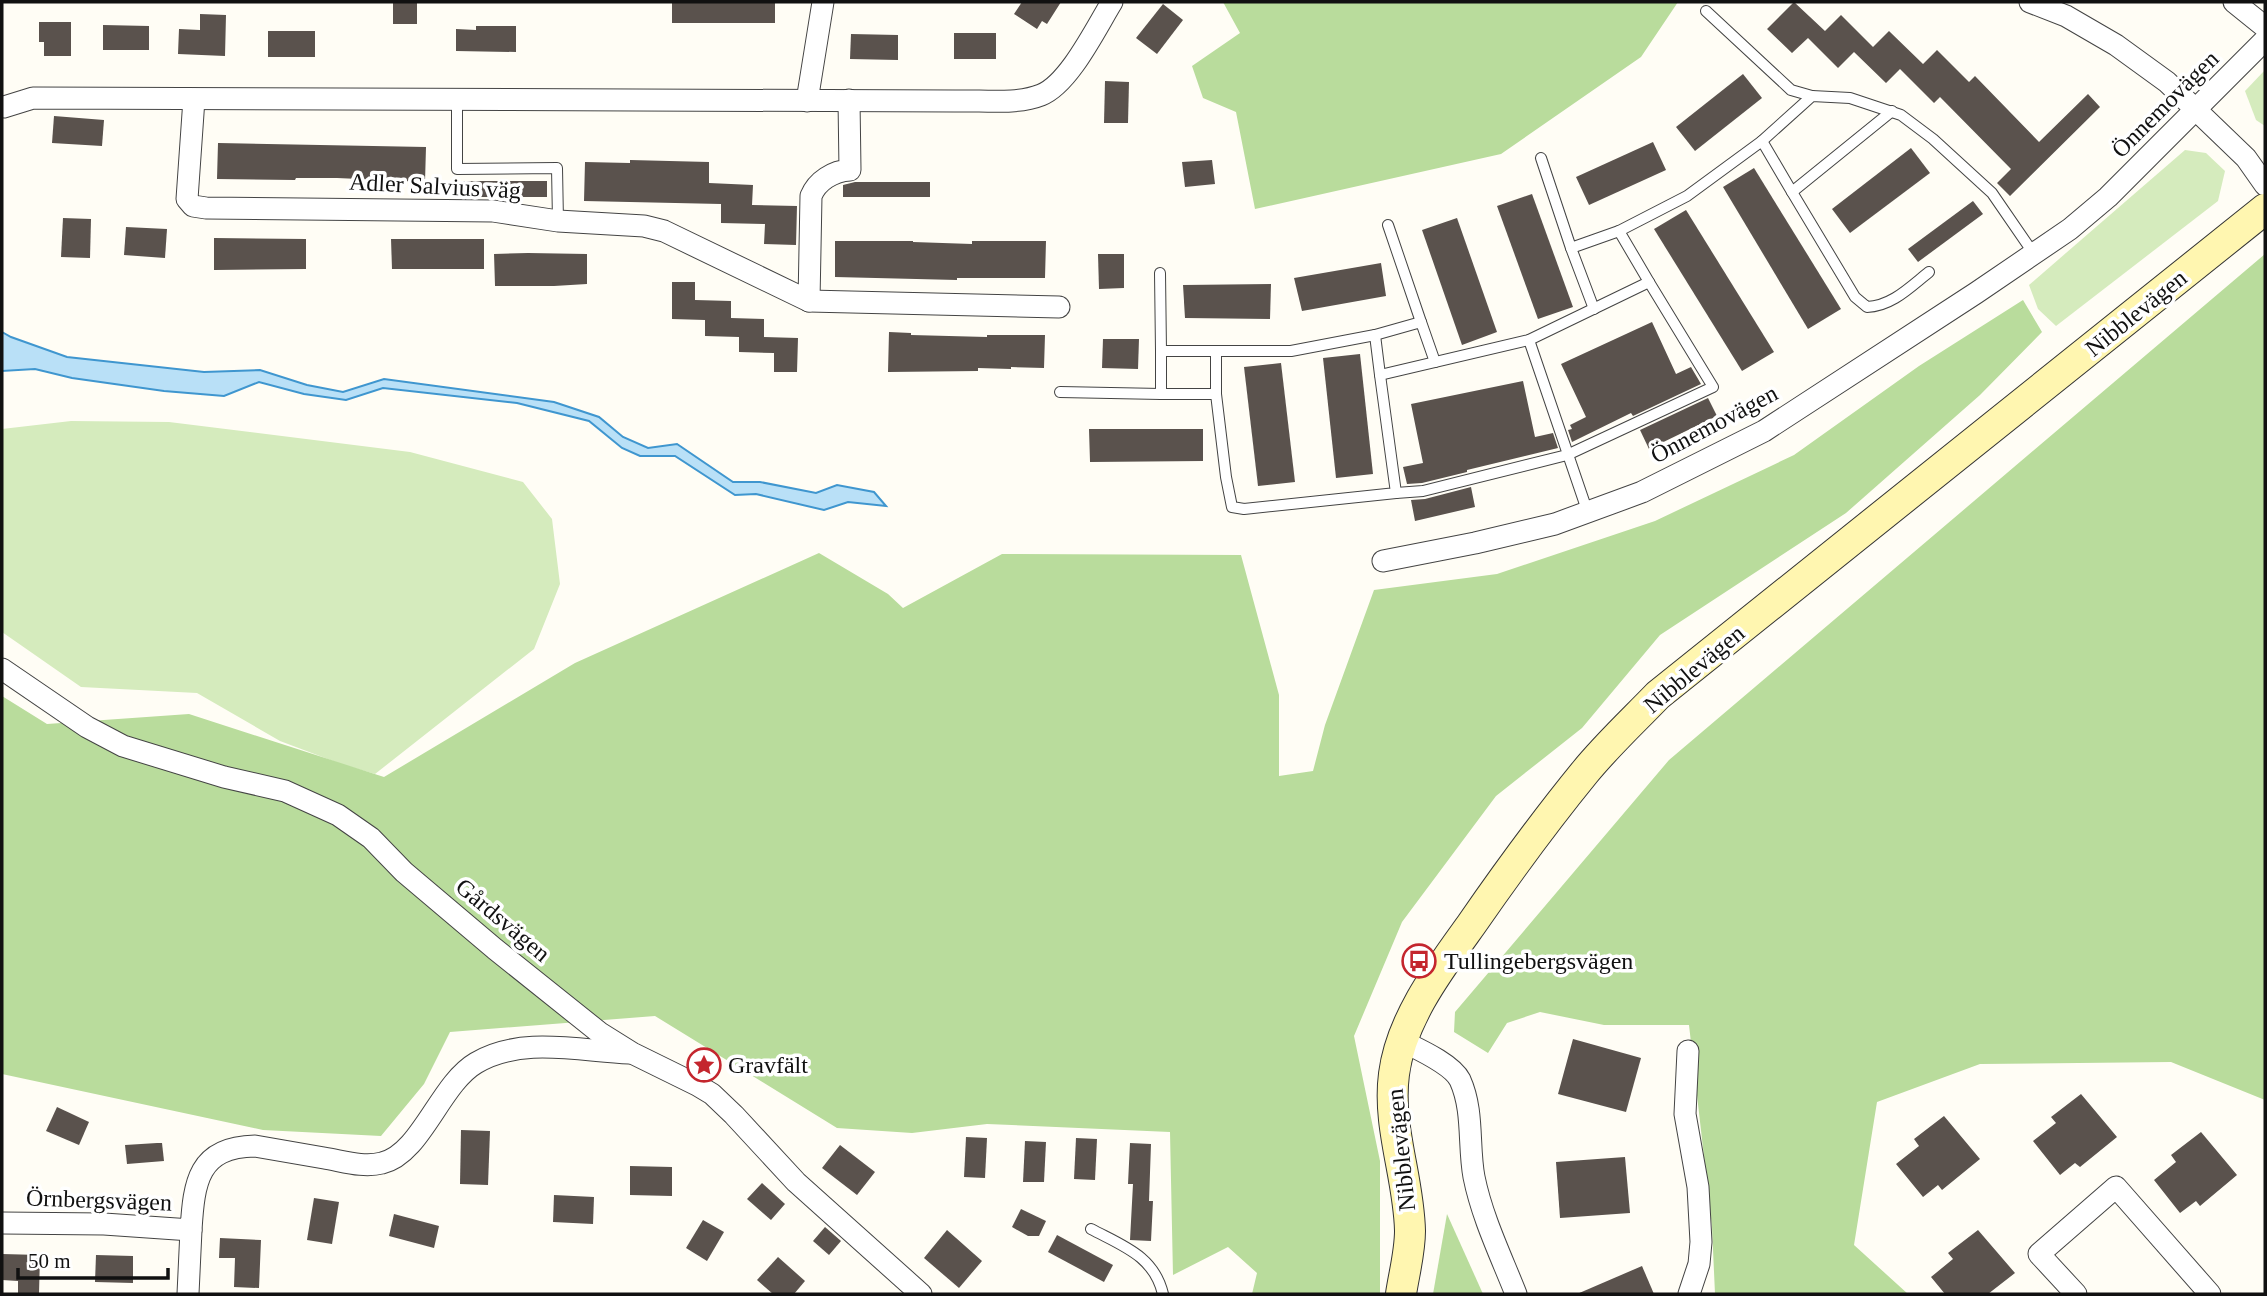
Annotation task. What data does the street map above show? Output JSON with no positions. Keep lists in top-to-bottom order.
{
  "streets": {
    "street": [
      "Önnemovägen",
      "Adler Salvius väg",
      "Nibblevägen",
      "Gårdsvägen",
      "Örnbergsvägen"
    ]
  },
  "crossings": [
    ["Gårdsvägen", "Örnbergsvägen"]
  ],
  "places": {
    "bus stop": ["Tullingebergsvägen"],
    "place": ["Gravfält"]
  },
  "scale_bar": "50 m"
}
